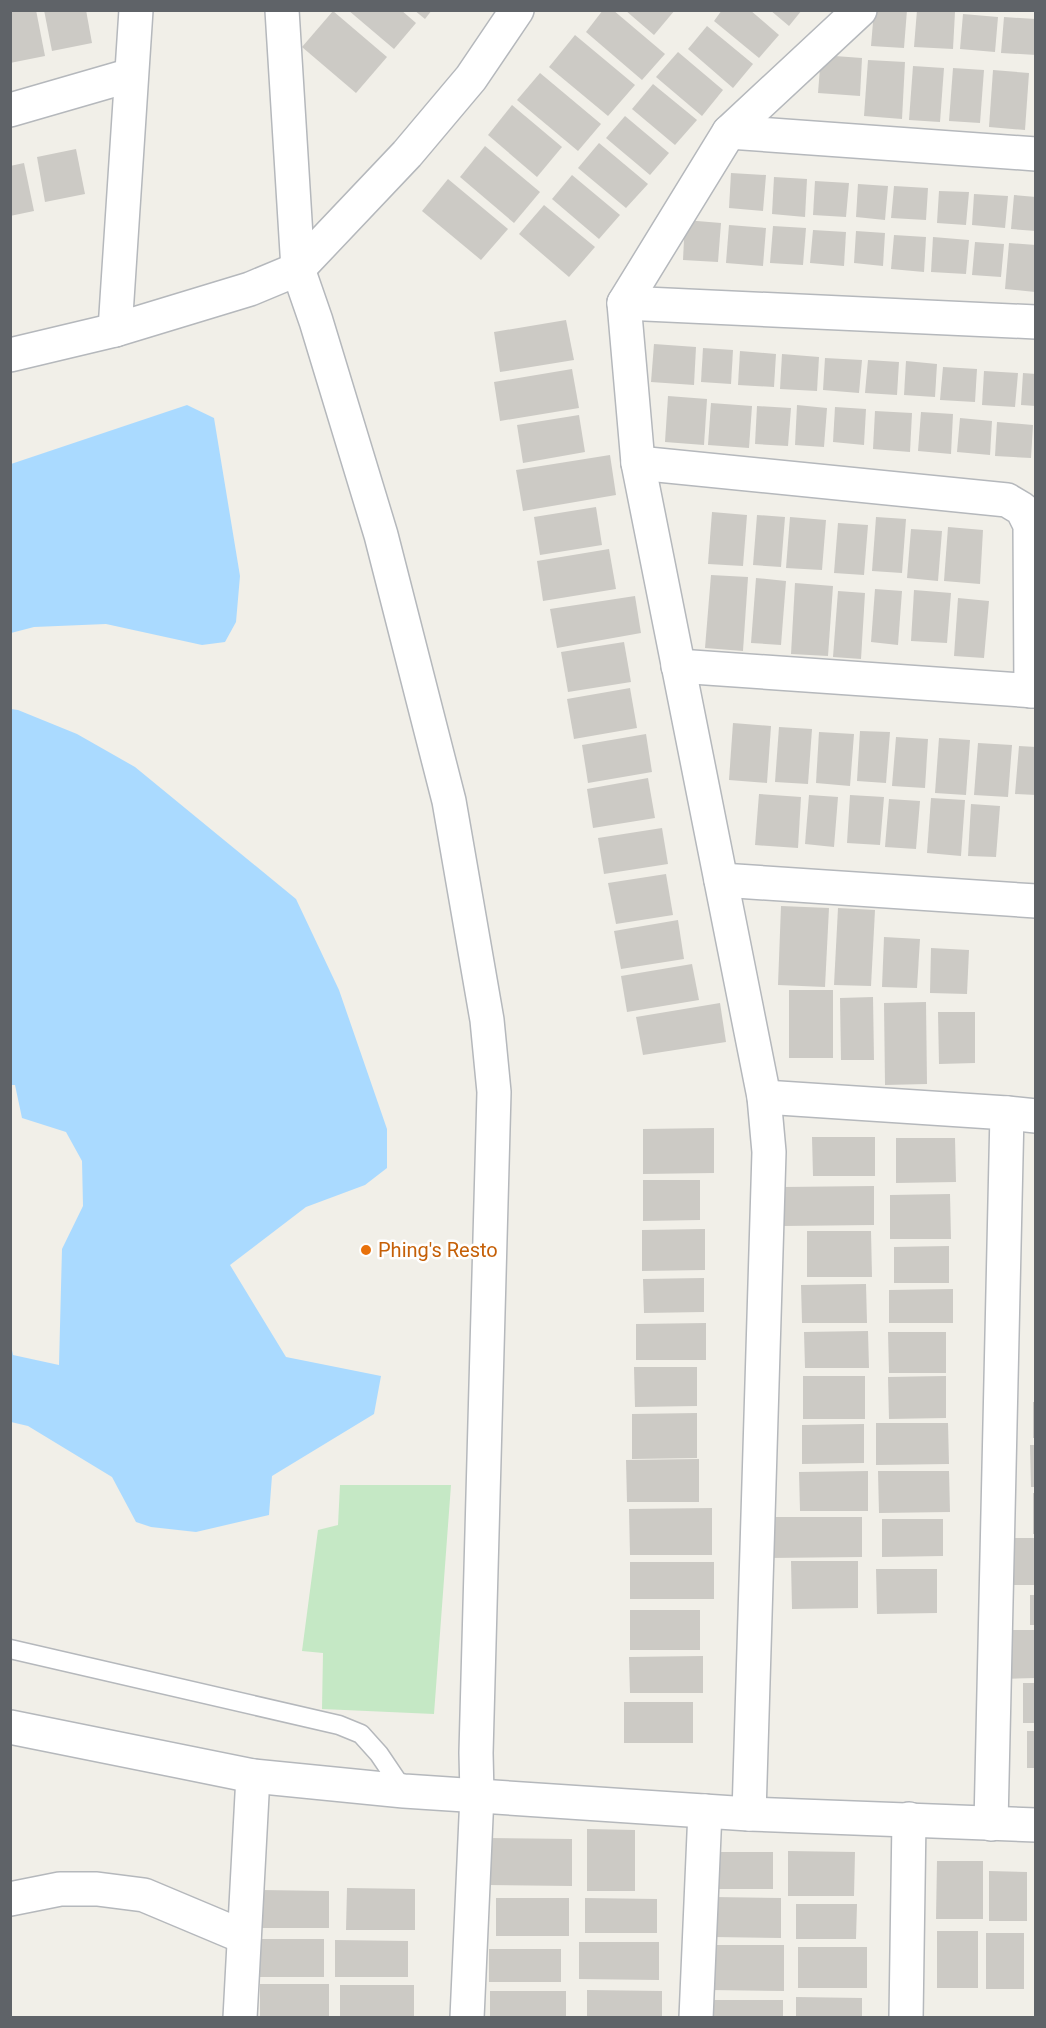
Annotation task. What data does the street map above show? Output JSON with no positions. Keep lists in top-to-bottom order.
{
  "places": ["Phing's Resto"]
}
